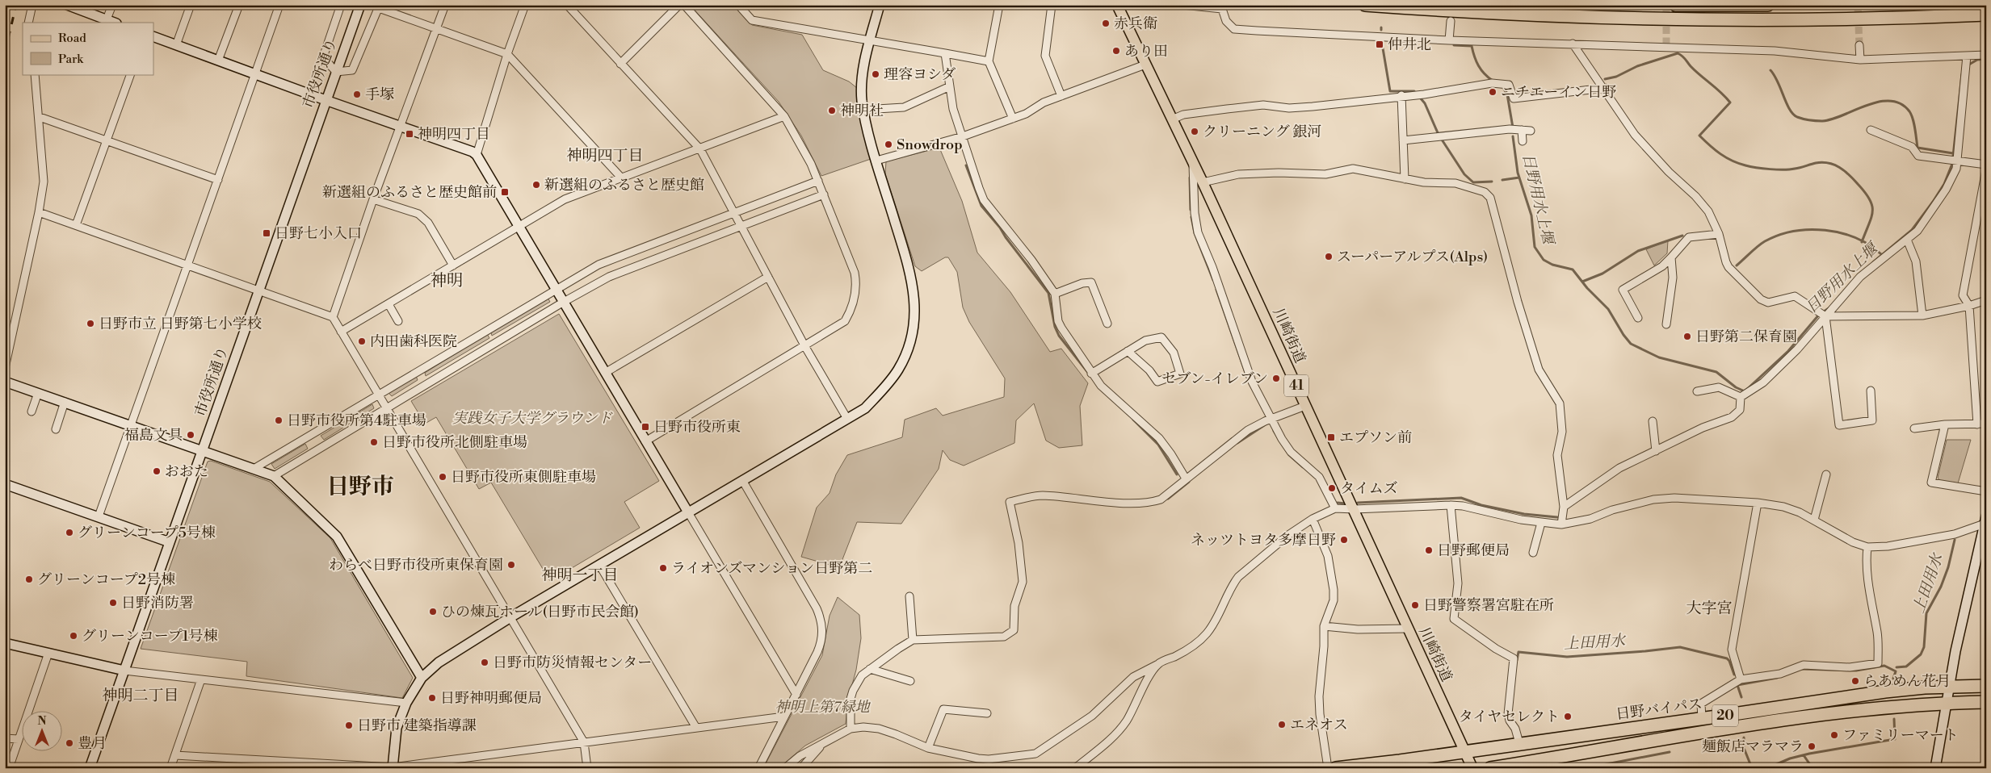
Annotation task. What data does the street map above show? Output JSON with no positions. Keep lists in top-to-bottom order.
{
  "streets": {
    "highway": ["日野バイパス", "20"],
    "main road": ["川崎街道", "41"],
    "street": ["市役所通り"]
  },
  "crossings": [
    ["川崎街道", "日野バイパス"]
  ],
  "districts": [
    "神明四丁目",
    "神明",
    "日野市",
    "神明一丁目",
    "大字宮",
    "神明二丁目"
  ],
  "water": ["日野用水上堰", "上田用水"],
  "parks": ["実践女子大学グラウンド", "神明上第7緑地"],
  "places": {
    "other": [
      "赤兵衛",
      "あり田",
      "理容ヨシダ",
      "ニチエーイン日野",
      "手塚",
      "神明社",
      "クリーニング 銀河",
      "Snowdrop",
      "新選組のふるさと歴史館",
      "スーパーアルプス(Alps)",
      "日野市立 日野第七小学校",
      "日野第二保育園",
      "内田歯科医院",
      "セブン-イレブン",
      "日野市役所第4駐車場",
      "福島文具",
      "日野市役所北側駐車場",
      "おおた",
      "日野市役所東側駐車場",
      "タイムズ",
      "グリーンコープ5号棟",
      "ネッツトヨタ多摩日野",
      "日野郵便局",
      "わらべ日野市役所東保育園",
      "ライオンズマンション日野第二",
      "グリーンコープ2号棟",
      "日野消防署",
      "日野警察署宮駐在所",
      "ひの煉瓦ホール(日野市民会館)",
      "グリーンコープ1号棟",
      "日野市防災情報センター",
      "らあめん花月",
      "日野神明郵便局",
      "タイヤセレクト",
      "エネオス",
      "日野市 建築指導課",
      "ファミリーマート",
      "豊月",
      "麺飯店マラマラ"
    ],
    "transit": [
      "仲井北",
      "神明四丁目",
      "新選組のふるさと歴史館前",
      "日野七小入口",
      "日野市役所東",
      "エプソン前"
    ]
  },
  "legend": ["Road", "Park"],
  "north": "top"
}
